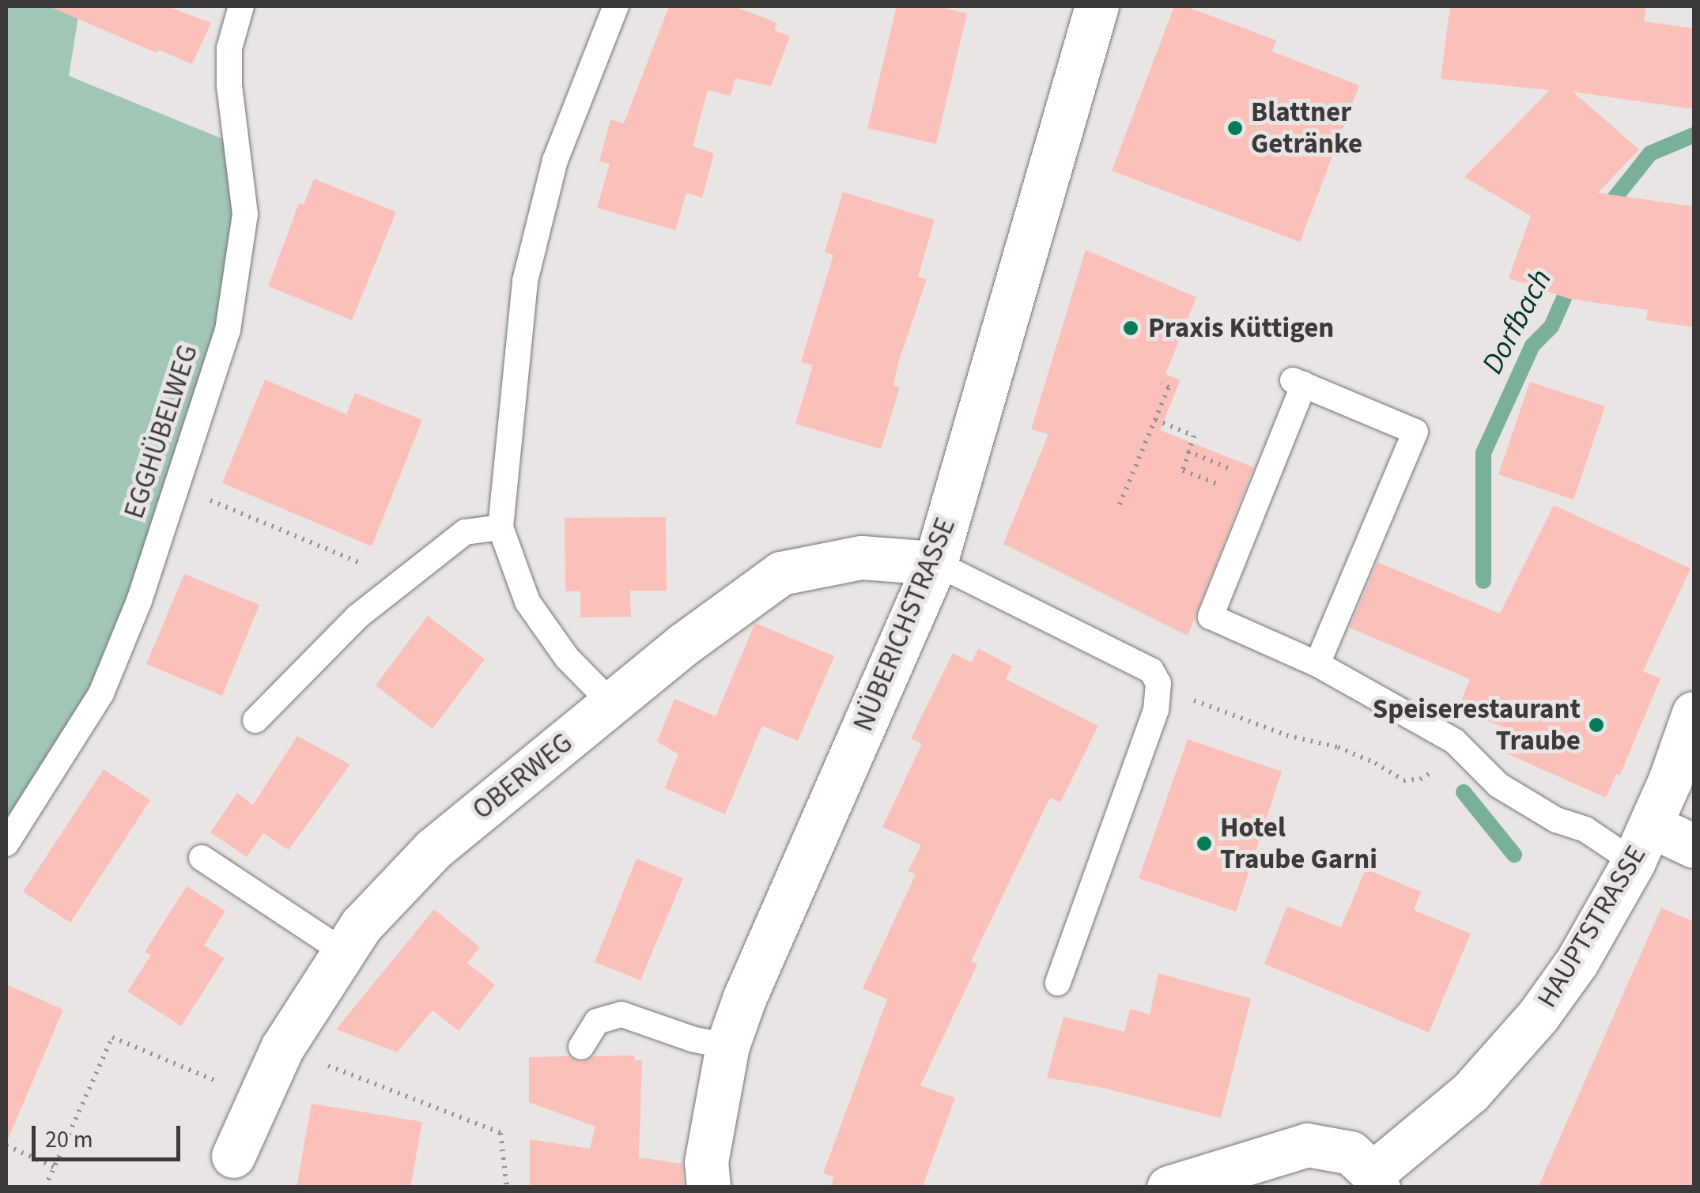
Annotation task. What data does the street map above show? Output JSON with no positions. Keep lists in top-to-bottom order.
{
  "streets": {
    "street": ["NÜBERICHSTRASSE", "OBERWEG", "HAUPTSTRASSE"],
    "lane": ["EGGHÜBELWEG"]
  },
  "crossings": [
    ["NÜBERICHSTRASSE", "OBERWEG"]
  ],
  "water": ["Dorfbach"],
  "places": [
    "Blattner Getränke",
    "Praxis Küttigen",
    "Speiserestaurant Traube",
    "Hotel Traube Garni"
  ],
  "scale_bar": "20 m"
}
